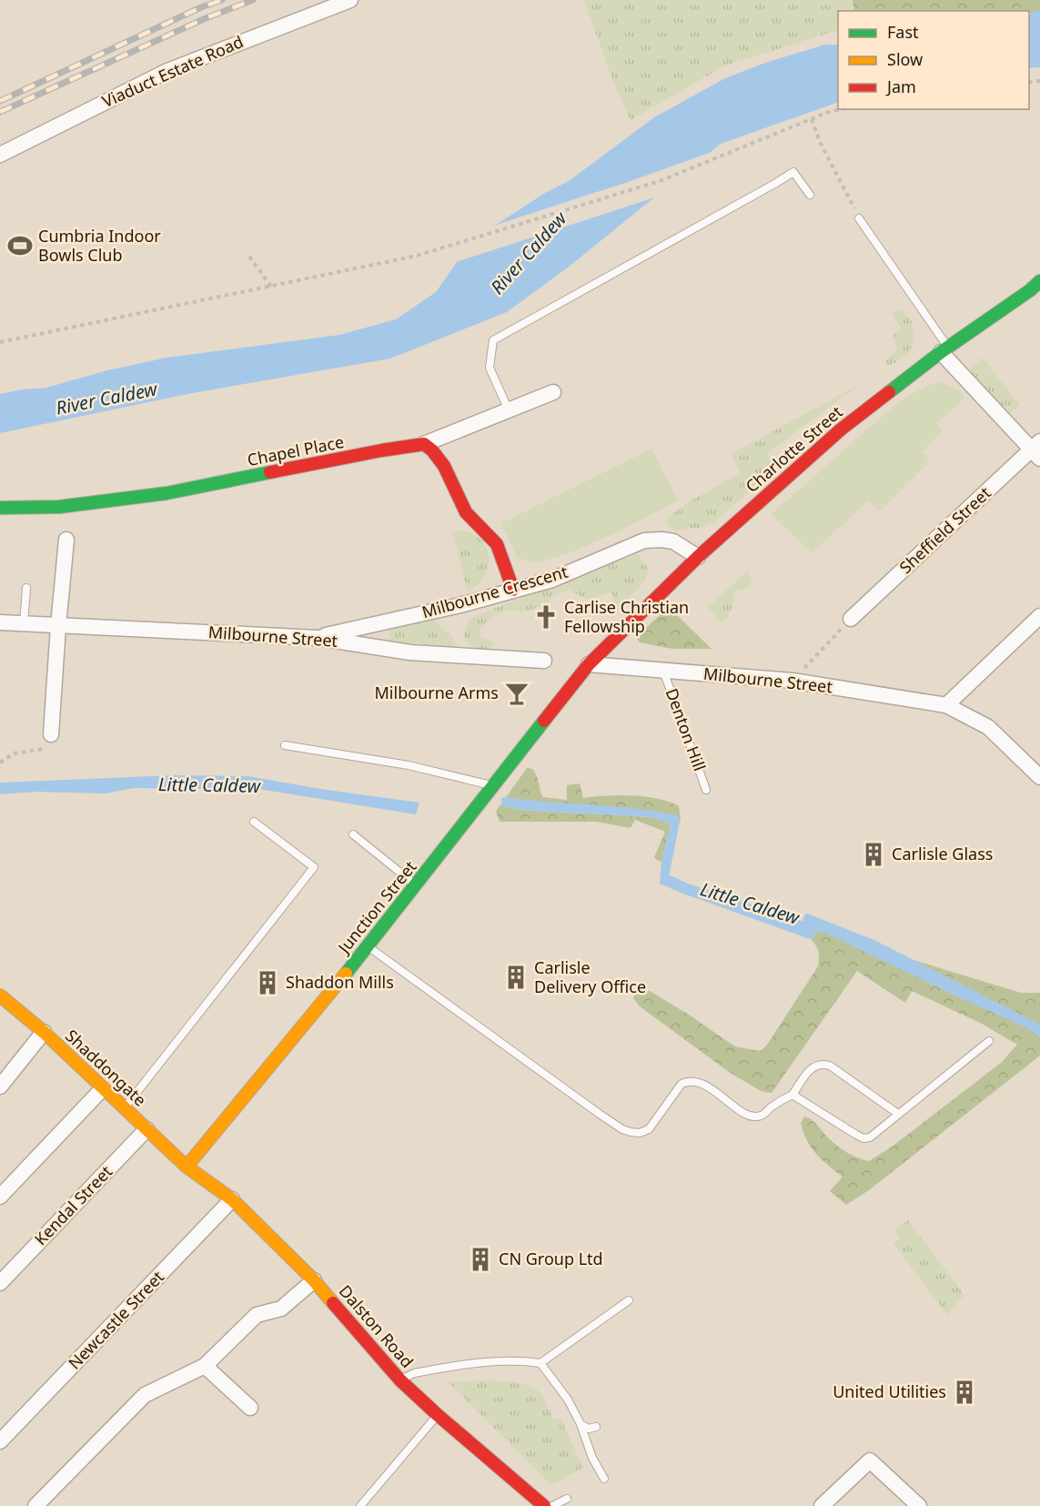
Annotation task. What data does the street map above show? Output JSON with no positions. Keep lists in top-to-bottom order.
{
  "streets": {
    "street": [
      "Viaduct Estate Road",
      "Charlotte Street",
      "Chapel Place",
      "Sheffield Street",
      "Milbourne Crescent",
      "Milbourne Street",
      "Junction Street",
      "Shaddongate",
      "Kendal Street",
      "Newcastle Street",
      "Dalston Road"
    ],
    "lane": ["Denton Hill"]
  },
  "crossings": [
    ["Charlotte Street", "Milbourne Crescent"],
    ["Charlotte Street", "Milbourne Street"],
    ["Charlotte Street", "Junction Street"],
    ["Milbourne Crescent", "Milbourne Street"],
    ["Milbourne Street", "Denton Hill"],
    ["Milbourne Street", "Junction Street"],
    ["Junction Street", "Shaddongate"],
    ["Junction Street", "Dalston Road"],
    ["Shaddongate", "Kendal Street"],
    ["Shaddongate", "Dalston Road"],
    ["Newcastle Street", "Dalston Road"]
  ],
  "water": ["River Caldew", "Little Caldew"],
  "places": {
    "sports": ["Cumbria Indoor Bowls Club"],
    "church": ["Carlise Christian Fellowship"],
    "bar": ["Milbourne Arms"],
    "building": [
      "Carlisle Glass",
      "Carlisle Delivery Office",
      "Shaddon Mills",
      "CN Group Ltd",
      "United Utilities"
    ]
  },
  "legend": ["Fast", "Slow", "Jam"]
}
